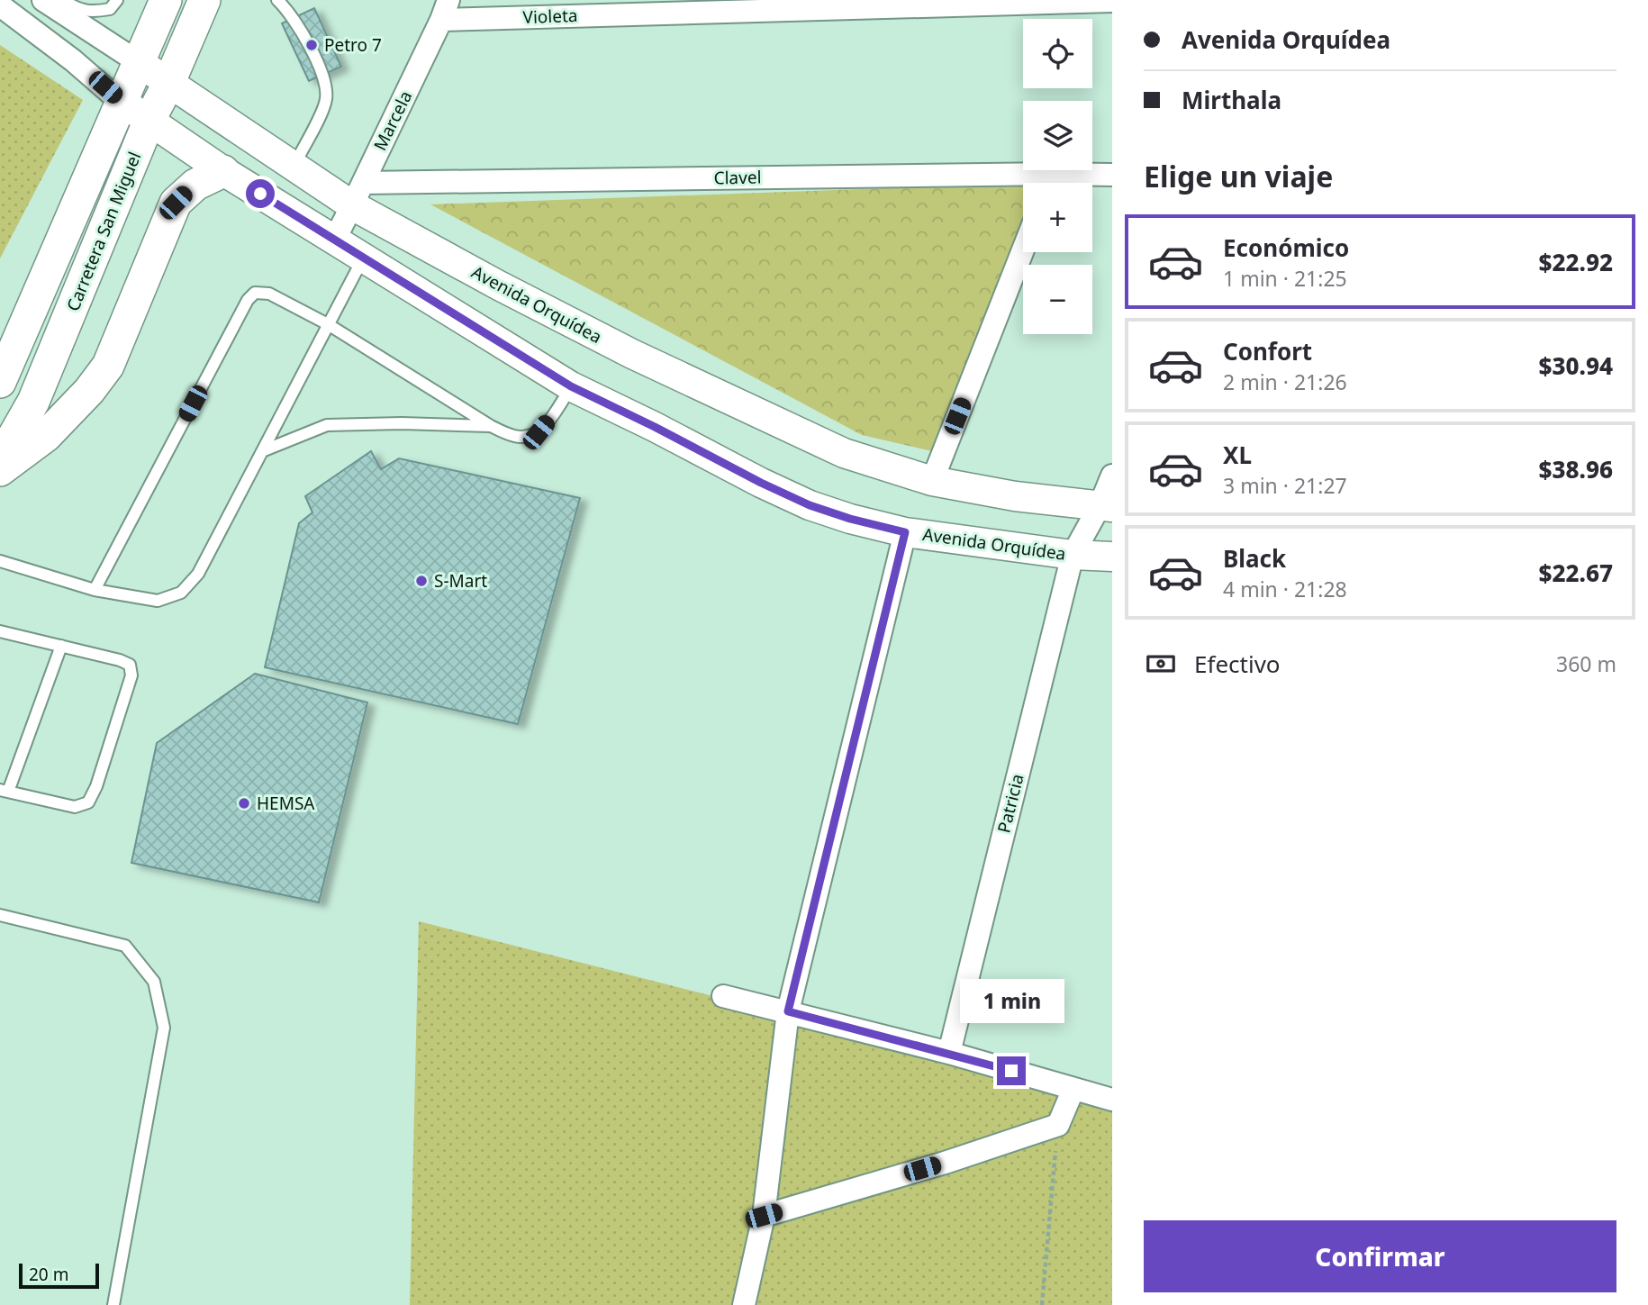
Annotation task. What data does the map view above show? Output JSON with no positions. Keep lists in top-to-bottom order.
{
  "streets": {
    "main road": ["Carretera San Miguel"],
    "street": [
      "Violeta",
      "Marcela",
      "Clavel",
      "Avenida Orquídea",
      "Patricia"
    ]
  },
  "crossings": [
    ["Violeta", "Marcela"],
    ["Marcela", "Clavel"],
    ["Marcela", "Avenida Orquídea"],
    ["Clavel", "Avenida Orquídea"],
    ["Carretera San Miguel", "Avenida Orquídea"],
    ["Avenida Orquídea", "Patricia"]
  ],
  "places": ["Petro 7", "S-Mart", "HEMSA"],
  "scale_bar": "20 m",
  "page": {
    "banner": ["Avenida Orquídea", "Mirthala"],
    "map_buttons": ["+", "−"],
    "heading": "Elige un viaje",
    "list": [
      {
        "name": "Económico",
        "note": "1 min · 21:25",
        "value": "$22.92"
      },
      {
        "name": "Confort",
        "note": "2 min · 21:26",
        "value": "$30.94"
      },
      {
        "name": "XL",
        "note": "3 min · 21:27",
        "value": "$38.96"
      },
      {
        "name": "Black",
        "note": "4 min · 21:28",
        "value": "$22.67"
      }
    ],
    "pay": ["Efectivo", "360 m"],
    "bubble": "1 min",
    "buttons": "Confirmar",
    "scale": "20 m"
  }
}
